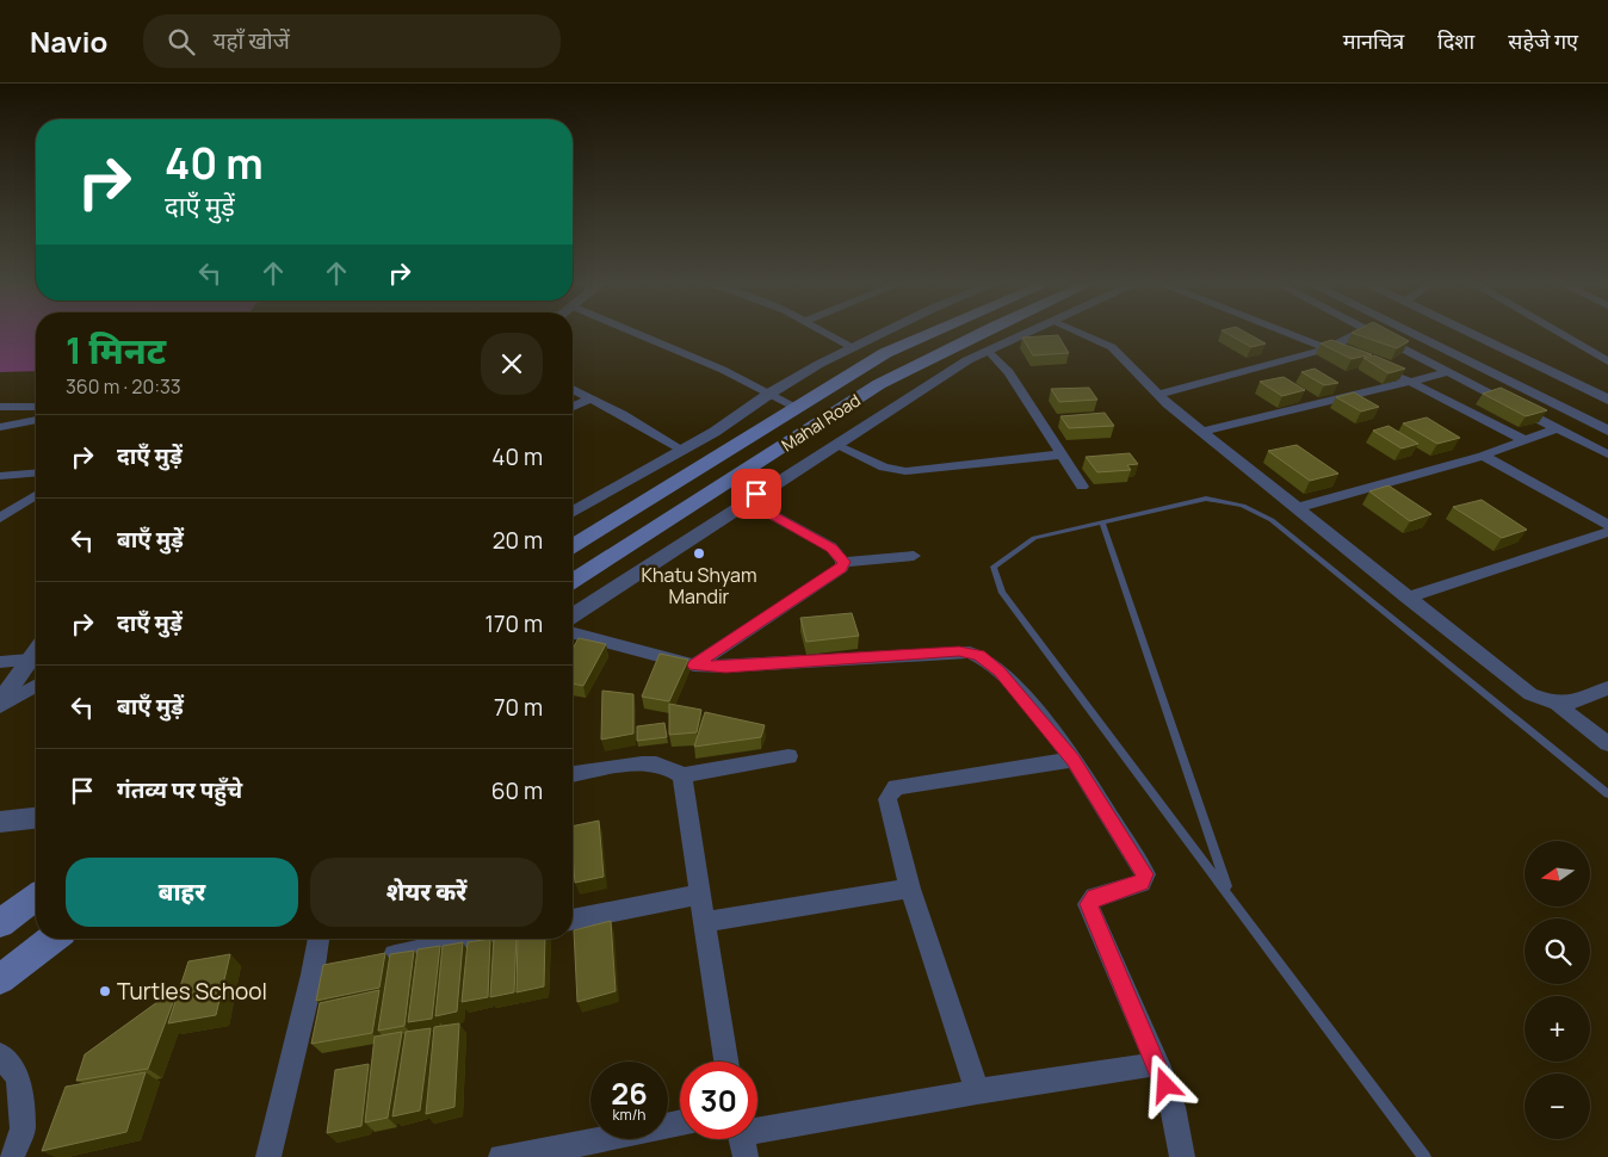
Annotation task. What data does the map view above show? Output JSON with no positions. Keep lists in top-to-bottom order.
{
  "streets": {
    "main road": ["Mahal Road"]
  },
  "places": ["Khatu Shyam Mandir", "Turtles School"],
  "north": "left",
  "page": {
    "header": "Navio",
    "search": "यहाँ खोजें",
    "nav": ["मानचित्र", "दिशा", "सहेजे गए"],
    "turn": ["40 m", "दाएँ मुड़ें"],
    "heading": ["1 मिनट", "360 m · 20:33"],
    "list": [
      {
        "name": "दाएँ मुड़ें",
        "value": "40 m"
      },
      {
        "name": "बाएँ मुड़ें",
        "value": "20 m"
      },
      {
        "name": "दाएँ मुड़ें",
        "value": "170 m"
      },
      {
        "name": "बाएँ मुड़ें",
        "value": "70 m"
      },
      {
        "name": "गंतव्य पर पहुँचे",
        "value": "60 m"
      }
    ],
    "map_buttons": ["+", "−"],
    "buttons": ["बाहर", "शेयर करें"],
    "speed": "26 km/h",
    "limit": "30"
  }
}
